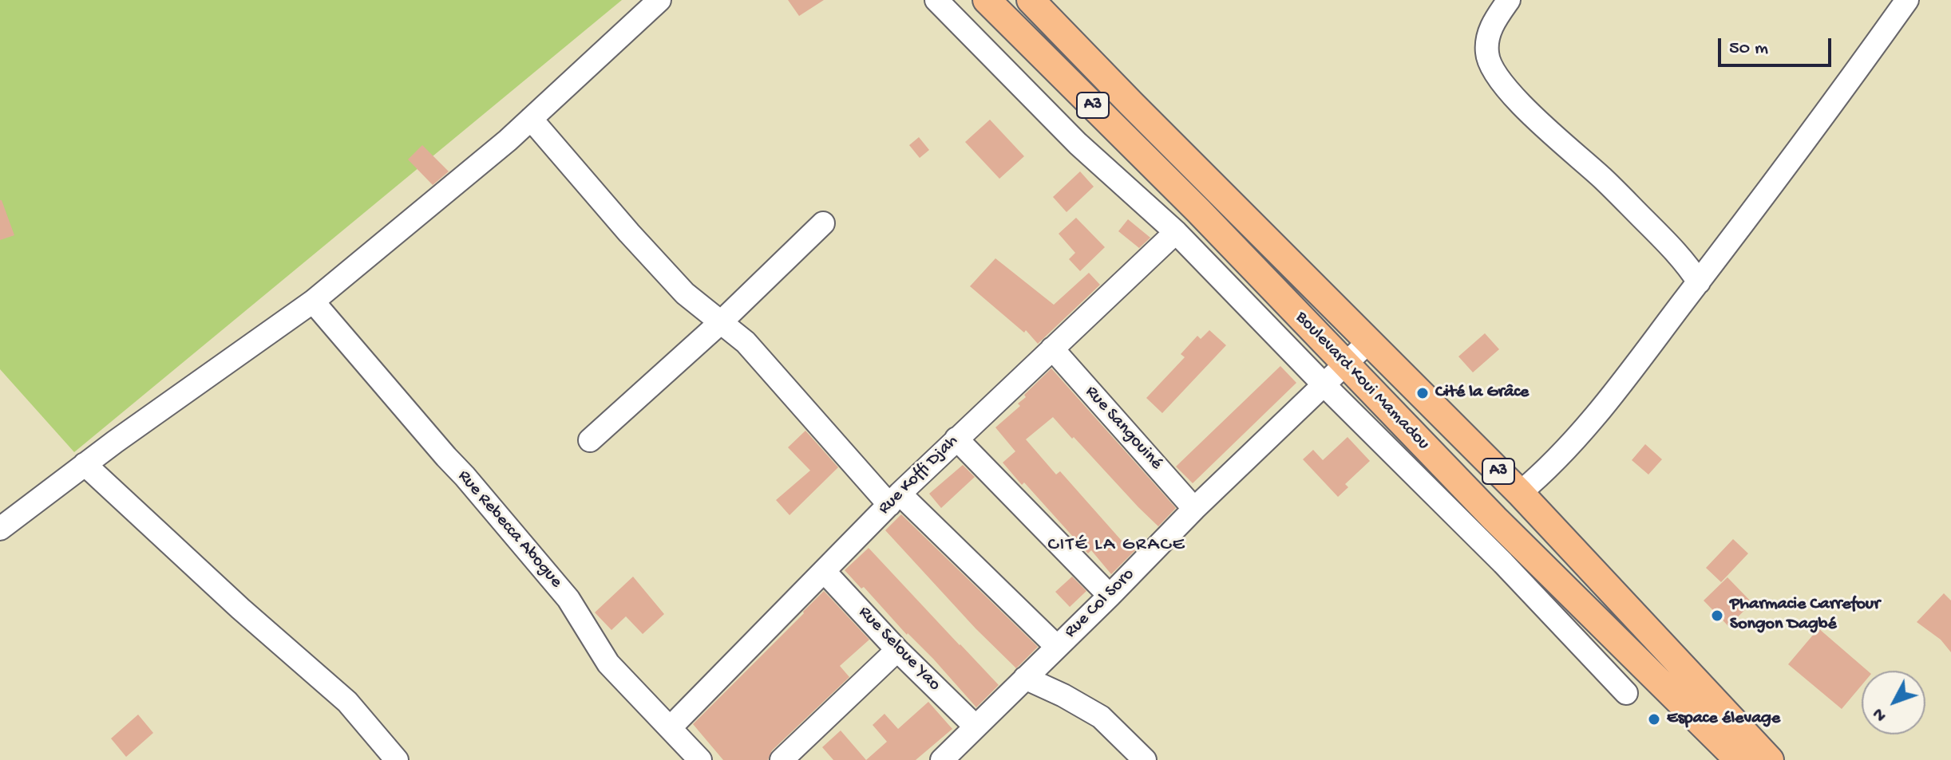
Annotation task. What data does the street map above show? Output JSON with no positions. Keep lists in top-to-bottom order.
{
  "streets": {
    "main road": ["A3", "Boulevard Koui Mamadou"],
    "street": [
      "Rue Sangouiné",
      "Rue Koffi Djah",
      "Rue Rebecca Abogue",
      "Rue Col Soro",
      "Rue Seloue Yao"
    ]
  },
  "crossings": [
    ["Boulevard Koui Mamadou", "Rue Col Soro"],
    ["Rue Sangouiné", "Rue Koffi Djah"],
    ["Rue Sangouiné", "Rue Col Soro"],
    ["Rue Koffi Djah", "Rue Rebecca Abogue"],
    ["Rue Koffi Djah", "Rue Seloue Yao"],
    ["Rue Col Soro", "Rue Seloue Yao"]
  ],
  "districts": ["CITÉ LA GRACE"],
  "places": ["Cité la Grâce", "Pharmacie Carrefour Songon Dagbé", "Espace élevage"],
  "scale_bar": "50 m",
  "north": "bottom left"
}
